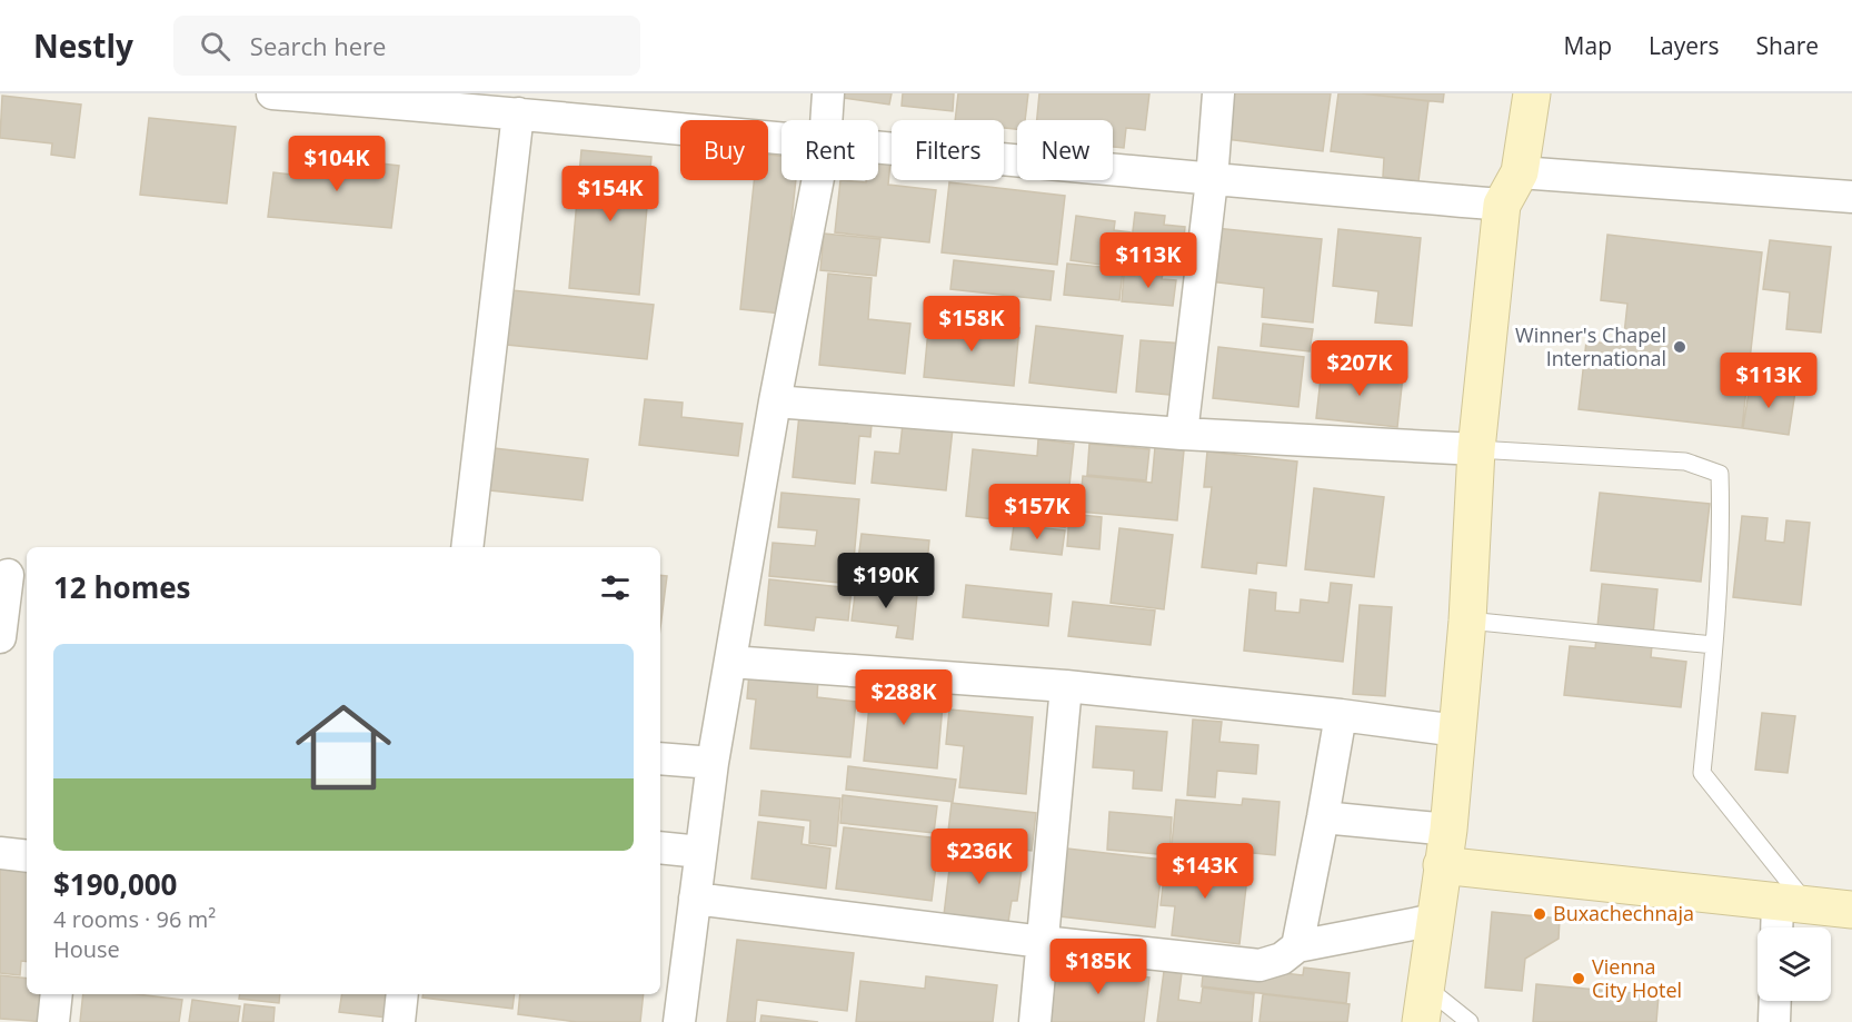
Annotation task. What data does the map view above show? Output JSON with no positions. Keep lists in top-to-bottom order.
{
  "places": ["Winner's Chapel International", "Buxachechnaja", "Vienna City Hotel"],
  "page": {
    "header": "Nestly",
    "search": "Search here",
    "nav": ["Map", "Layers", "Share"],
    "chip": [
      "Buy",
      "Rent",
      "Filters",
      "New"
    ],
    "price": [
      "$104K",
      "$154K",
      "$113K",
      "$158K",
      "$207K",
      "$113K",
      "$157K",
      "$190K",
      "$288K",
      "$236K",
      "$143K",
      "$185K"
    ],
    "heading": "12 homes",
    "list": [
      {
        "name": "$190,000",
        "note": "4 rooms · 96 m² · House"
      }
    ]
  }
}
